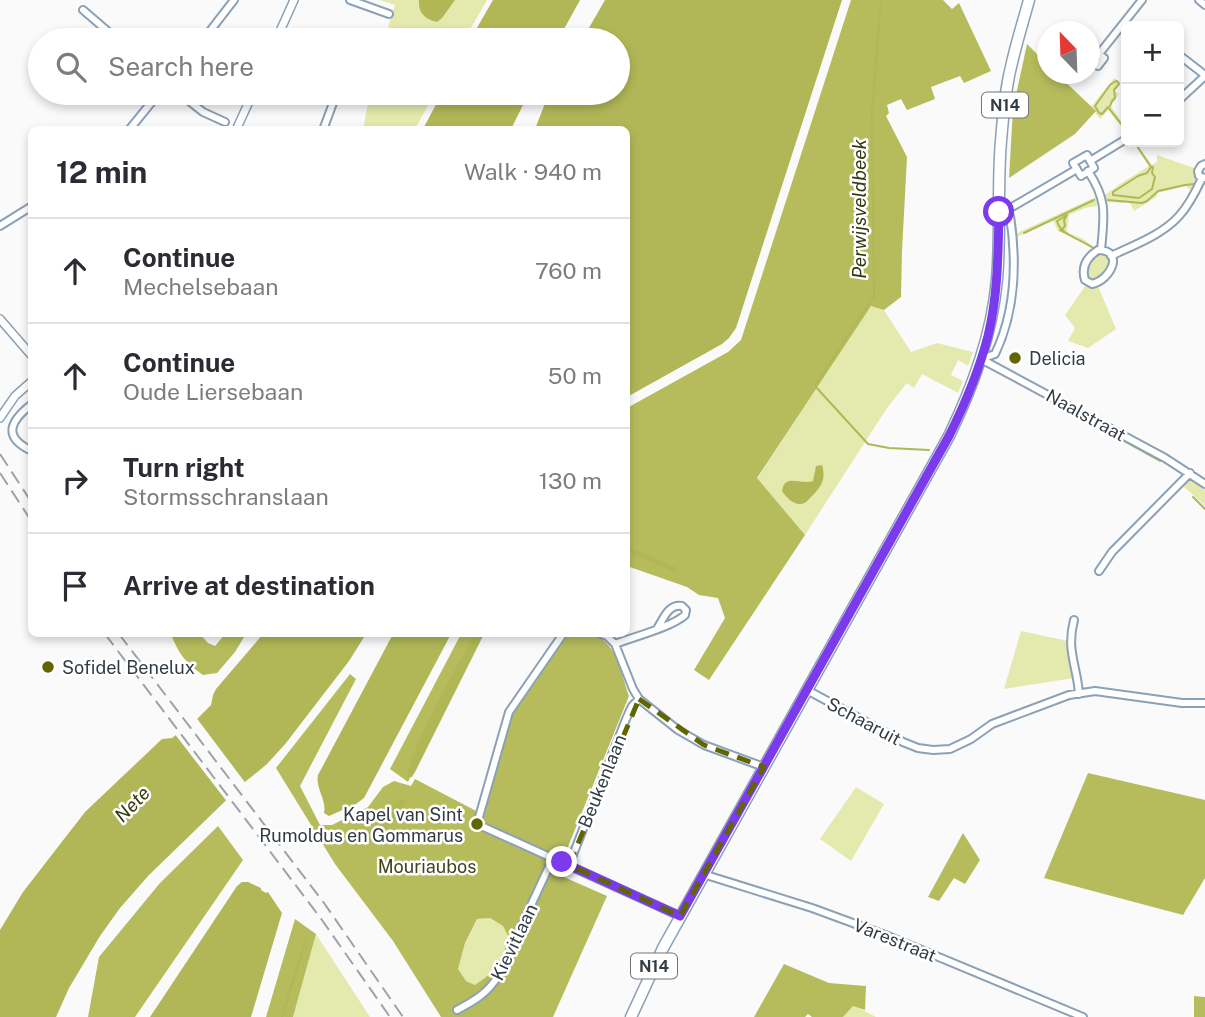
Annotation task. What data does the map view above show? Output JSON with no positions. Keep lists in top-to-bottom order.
{
  "streets": {
    "main road": ["N14"],
    "street": [
      "Naalstraat",
      "Schaaruit",
      "Beukenlaan",
      "Varestraat",
      "Kievitlaan"
    ]
  },
  "crossings": [
    ["N14", "Naalstraat"],
    ["N14", "Schaaruit"],
    ["N14", "Varestraat"]
  ],
  "water": ["Perwijsveldbeek", "Nete"],
  "parks": ["Mouriaubos"],
  "places": ["Delicia", "Sofidel Benelux", "Kapel van Sint Rumoldus en Gommarus"],
  "north": "top left",
  "page": {
    "map_buttons": ["+", "−"],
    "search": "Search here",
    "heading": ["12 min", "Walk · 940 m"],
    "list": [
      ["Continue", "Mechelsebaan", "760 m"],
      ["Continue", "Oude Liersebaan", "50 m"],
      ["Turn right", "Stormsschranslaan", "130 m"],
      "Arrive at destination"
    ]
  }
}
